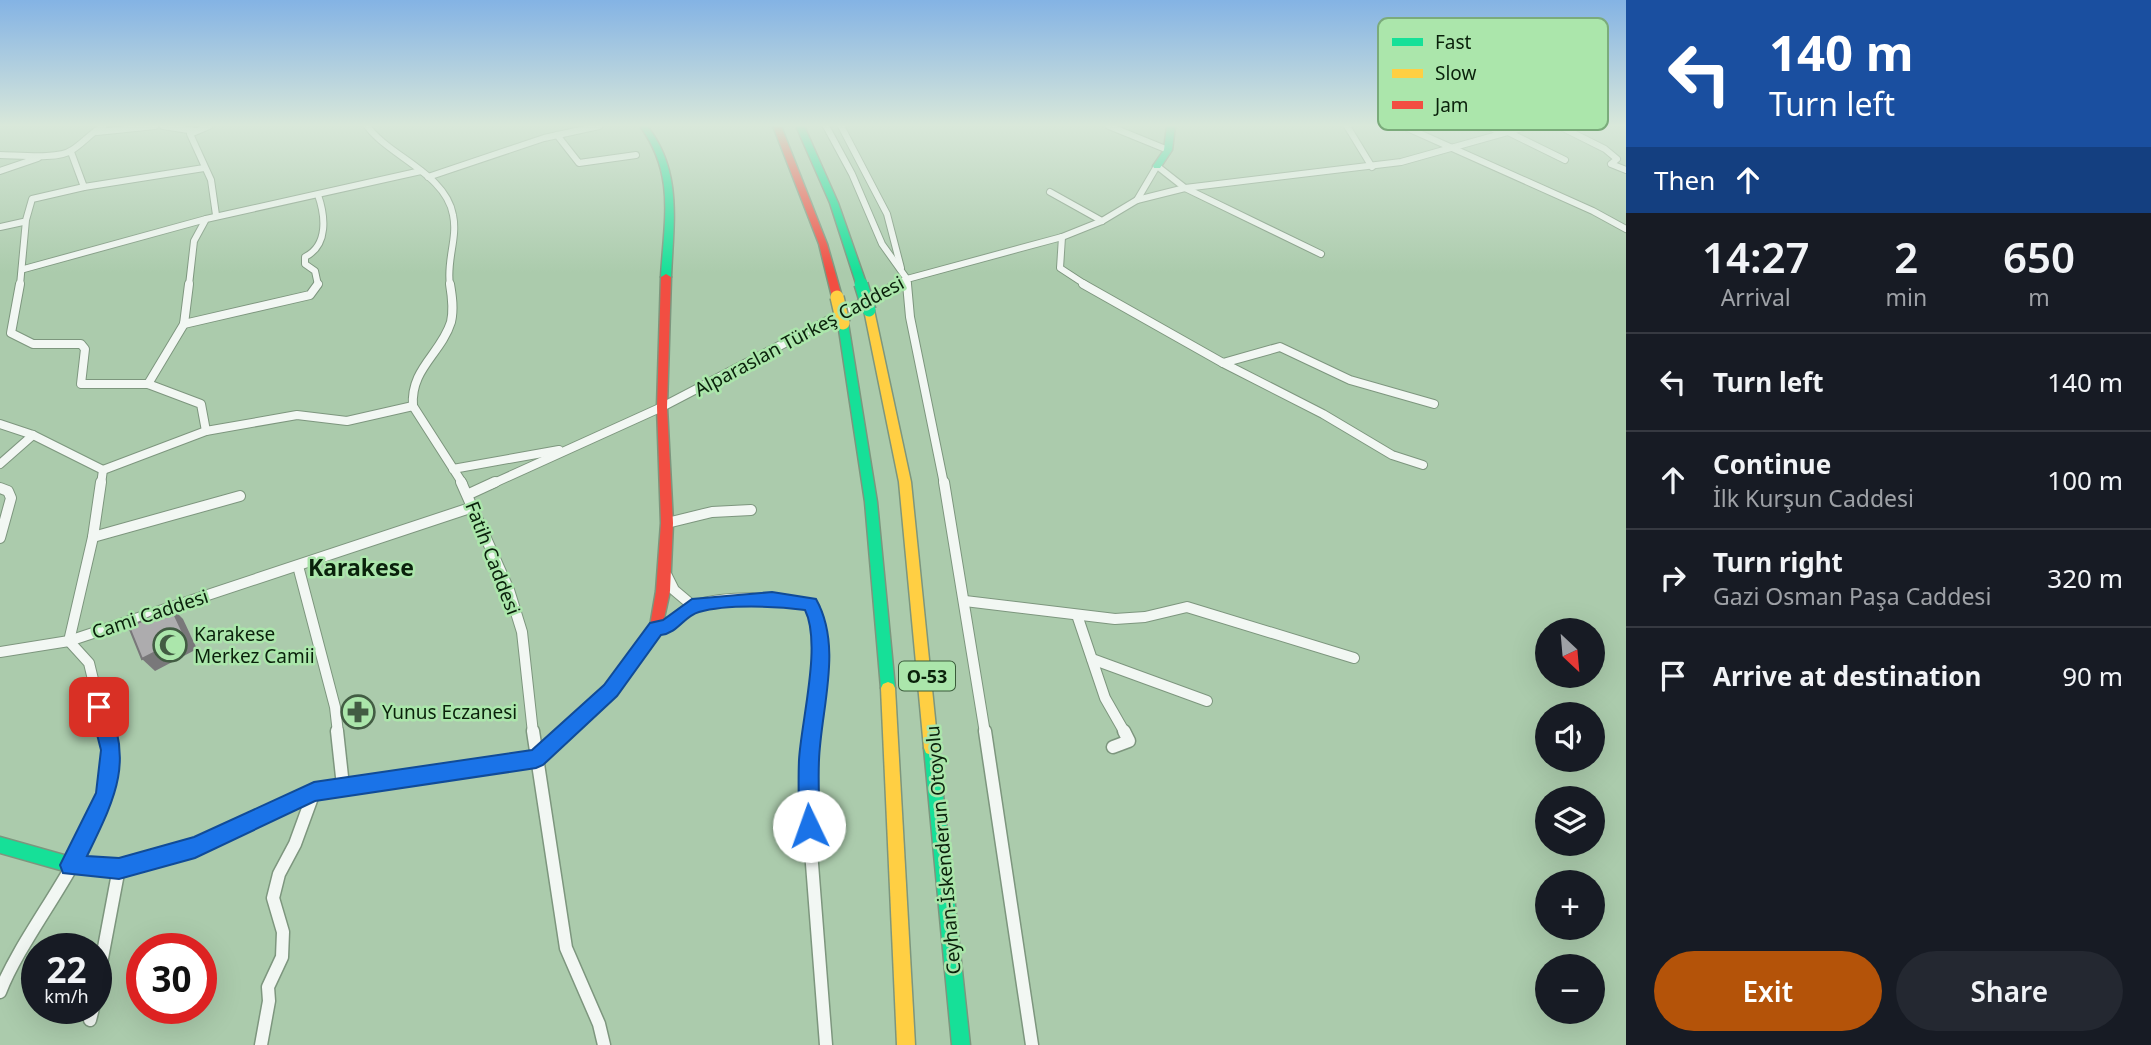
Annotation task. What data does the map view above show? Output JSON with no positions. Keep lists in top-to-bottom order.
{
  "streets": {
    "main road": ["O-53", "Ceyhan-İskenderun Otoyolu"],
    "street": ["Alparaslan Türkeş Caddesi", "Fatih Caddesi", "Cami Caddesi"]
  },
  "crossings": [
    ["Alparaslan Türkeş Caddesi", "Fatih Caddesi"],
    ["Fatih Caddesi", "Cami Caddesi"]
  ],
  "districts": ["Karakese"],
  "places": {
    "mosque": ["Karakese Merkez Camii"],
    "pharmacy": ["Yunus Eczanesi"]
  },
  "legend": ["Fast", "Slow", "Jam"],
  "north": "bottom right",
  "page": {
    "turn": ["140 m", "Turn left"],
    "then": "Then",
    "eta": [
      "14:27",
      "Arrival",
      "2",
      "min",
      "650",
      "m"
    ],
    "list": [
      {
        "name": "Turn left",
        "value": "140 m"
      },
      {
        "name": "Continue",
        "note": "İlk Kurşun Caddesi",
        "value": "100 m"
      },
      {
        "name": "Turn right",
        "note": "Gazi Osman Paşa Caddesi",
        "value": "320 m"
      },
      {
        "name": "Arrive at destination",
        "value": "90 m"
      }
    ],
    "map_buttons": ["+", "−"],
    "speed": "22 km/h",
    "limit": "30",
    "buttons": ["Exit", "Share"]
  }
}
